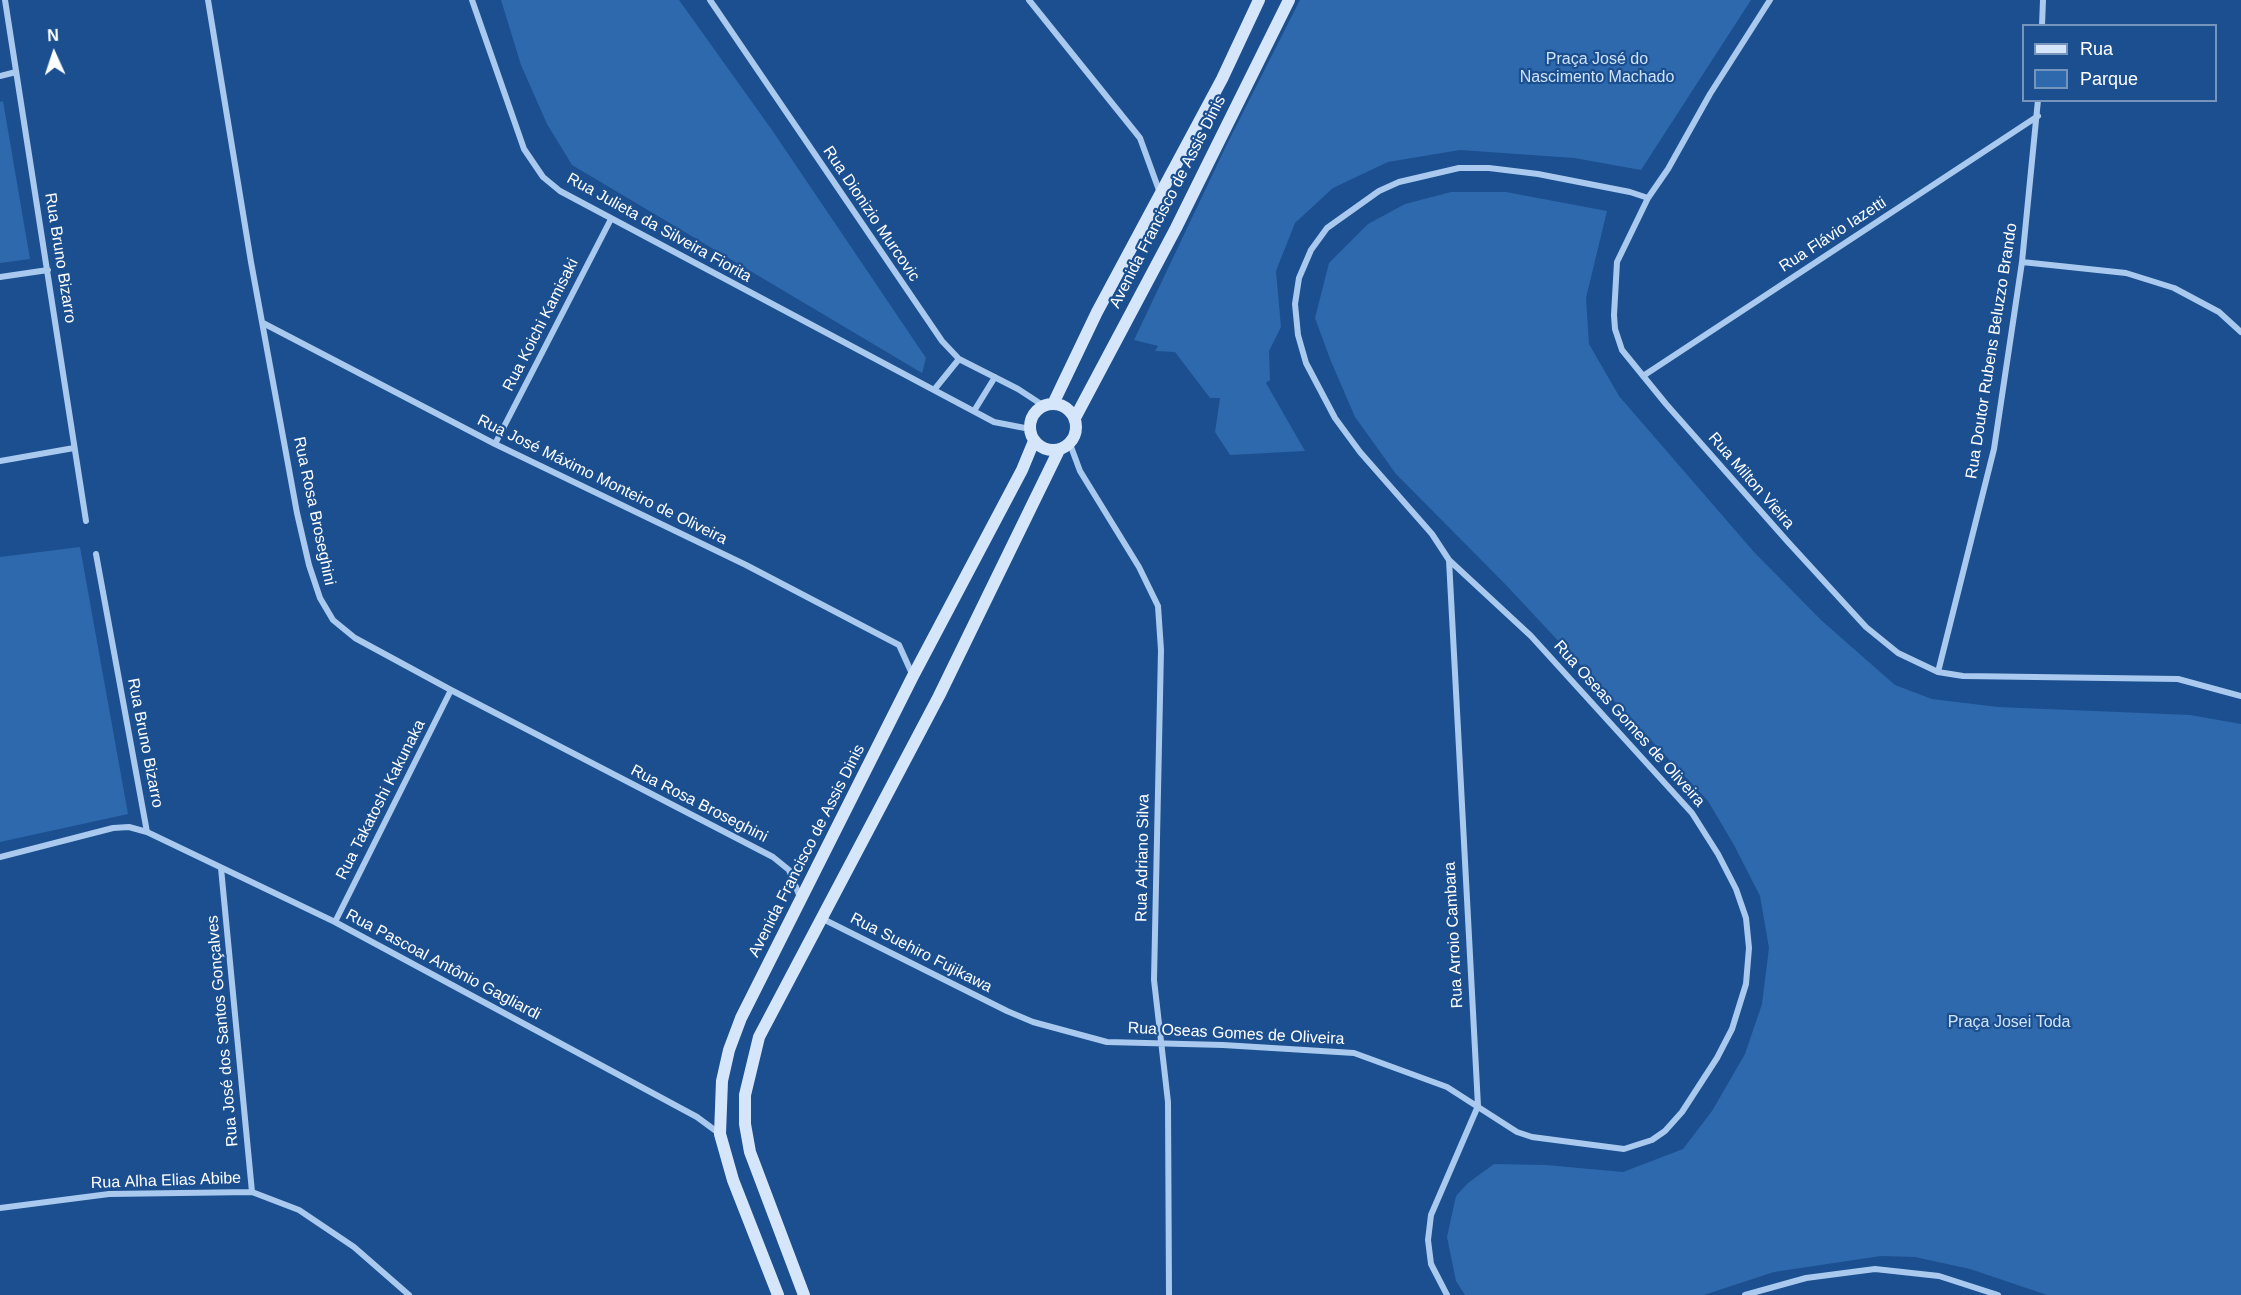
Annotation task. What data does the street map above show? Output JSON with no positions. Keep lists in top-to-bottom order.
{
  "streets": {
    "main road": ["Avenida Francisco de Assis Dinis"],
    "street": [
      "Rua Dionizio Murcovic",
      "Rua Julieta da Silveira Fiorita",
      "Rua Flávio Iazetti",
      "Rua Bruno Bizarro",
      "Rua Koichi Kamisaki",
      "Rua Doutor Rubens Beluzzo Brando",
      "Rua José Máximo Monteiro de Oliveira",
      "Rua Milton Vieira",
      "Rua Rosa Broseghini",
      "Rua Oseas Gomes de Oliveira",
      "Rua Takatoshi Kakunaka",
      "Rua Adriano Silva",
      "Rua Arroio Cambara",
      "Rua Suehiro Fujikawa",
      "Rua Pascoal Antônio Gagliardi",
      "Rua José dos Santos Gonçalves",
      "Rua Alha Elias Abibe"
    ]
  },
  "crossings": [
    ["Avenida Francisco de Assis Dinis", "Rua Dionizio Murcovic"],
    ["Avenida Francisco de Assis Dinis", "Rua Julieta da Silveira Fiorita"],
    ["Avenida Francisco de Assis Dinis", "Rua José Máximo Monteiro de Oliveira"],
    ["Avenida Francisco de Assis Dinis", "Rua Rosa Broseghini"],
    ["Avenida Francisco de Assis Dinis", "Rua Adriano Silva"],
    ["Avenida Francisco de Assis Dinis", "Rua Pascoal Antônio Gagliardi"],
    ["Rua Dionizio Murcovic", "Rua Julieta da Silveira Fiorita"],
    ["Rua Dionizio Murcovic", "Rua Adriano Silva"],
    ["Rua Julieta da Silveira Fiorita", "Rua Koichi Kamisaki"],
    ["Rua Julieta da Silveira Fiorita", "Rua Adriano Silva"],
    ["Rua Flávio Iazetti", "Rua Doutor Rubens Beluzzo Brando"],
    ["Rua Flávio Iazetti", "Rua Milton Vieira"],
    ["Rua Bruno Bizarro", "Rua Pascoal Antônio Gagliardi"],
    ["Rua Koichi Kamisaki", "Rua José Máximo Monteiro de Oliveira"],
    ["Rua Doutor Rubens Beluzzo Brando", "Rua Milton Vieira"],
    ["Rua José Máximo Monteiro de Oliveira", "Rua Rosa Broseghini"],
    ["Rua Milton Vieira", "Rua Oseas Gomes de Oliveira"],
    ["Rua Rosa Broseghini", "Rua Takatoshi Kakunaka"],
    ["Rua Oseas Gomes de Oliveira", "Rua Adriano Silva"],
    ["Rua Oseas Gomes de Oliveira", "Rua Arroio Cambara"],
    ["Rua Oseas Gomes de Oliveira", "Rua Suehiro Fujikawa"],
    ["Rua Takatoshi Kakunaka", "Rua Pascoal Antônio Gagliardi"],
    ["Rua Pascoal Antônio Gagliardi", "Rua José dos Santos Gonçalves"],
    ["Rua José dos Santos Gonçalves", "Rua Alha Elias Abibe"]
  ],
  "parks": ["Praça José do Nascimento Machado", "Praça Josei Toda"],
  "legend": ["Rua", "Parque"],
  "north": "top"
}
